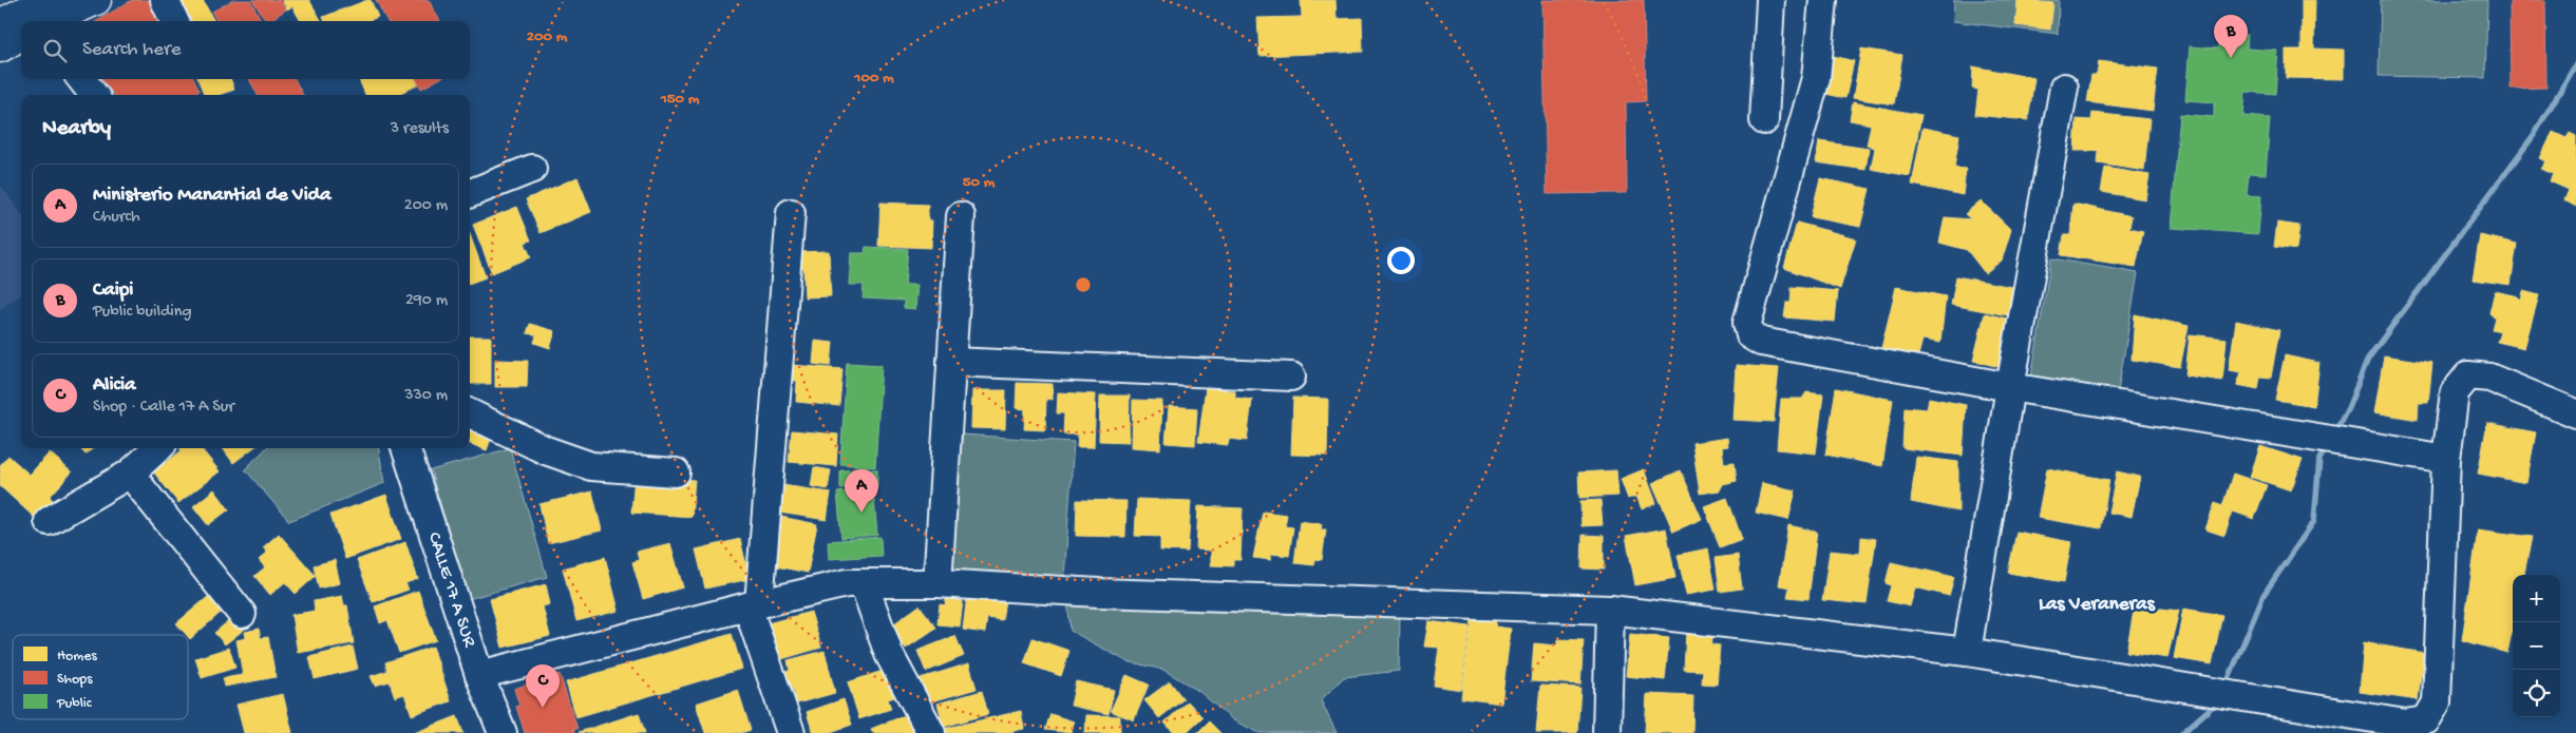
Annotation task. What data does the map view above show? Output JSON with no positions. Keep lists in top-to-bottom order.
{
  "streets": {
    "street": ["CALLE 17 A SUR"]
  },
  "districts": ["Las Veraneras"],
  "legend": ["Homes", "Shops", "Public"],
  "page": {
    "pins": ["B", "A", "C"],
    "search": "Search here",
    "heading": ["Nearby", "3 results"],
    "list": [
      {
        "mark": "A",
        "name": "Ministerio Manantial de Vida",
        "note": "Church",
        "value": "200 m"
      },
      {
        "mark": "B",
        "name": "Caipi",
        "note": "Public building",
        "value": "290 m"
      },
      {
        "mark": "C",
        "name": "Alicia",
        "note": "Shop · Calle 17 A Sur",
        "value": "330 m"
      }
    ],
    "map_buttons": ["+", "−"]
  },
  "rings": [
    "200 m",
    "100 m",
    "150 m",
    "50 m"
  ]
}
